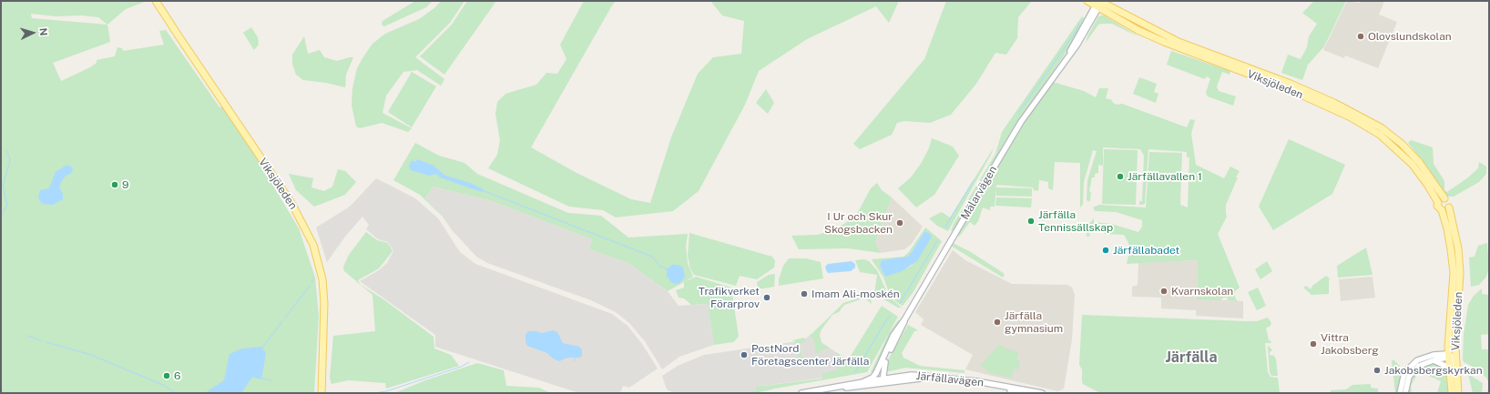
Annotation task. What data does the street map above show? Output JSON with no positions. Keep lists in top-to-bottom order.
{
  "streets": {
    "main road": ["Viksjöleden"],
    "street": ["Mälarvägen", "Järfällavägen"]
  },
  "crossings": [
    ["Viksjöleden", "Mälarvägen"],
    ["Mälarvägen", "Järfällavägen"]
  ],
  "districts": ["Järfälla"],
  "places": [
    "Olovslundskolan",
    "Järfällavallen 1",
    "9",
    "Järfälla Tennissällskap",
    "I Ur och Skur Skogsbacken",
    "Järfällabadet",
    "Kvarnskolan",
    "Imam Ali-moskén",
    "Trafikverket Förarprov",
    "Järfälla gymnasium",
    "Vittra Jakobsberg",
    "PostNord Företagscenter Järfälla",
    "Jakobsbergskyrkan",
    "6"
  ],
  "north": "right"
}
